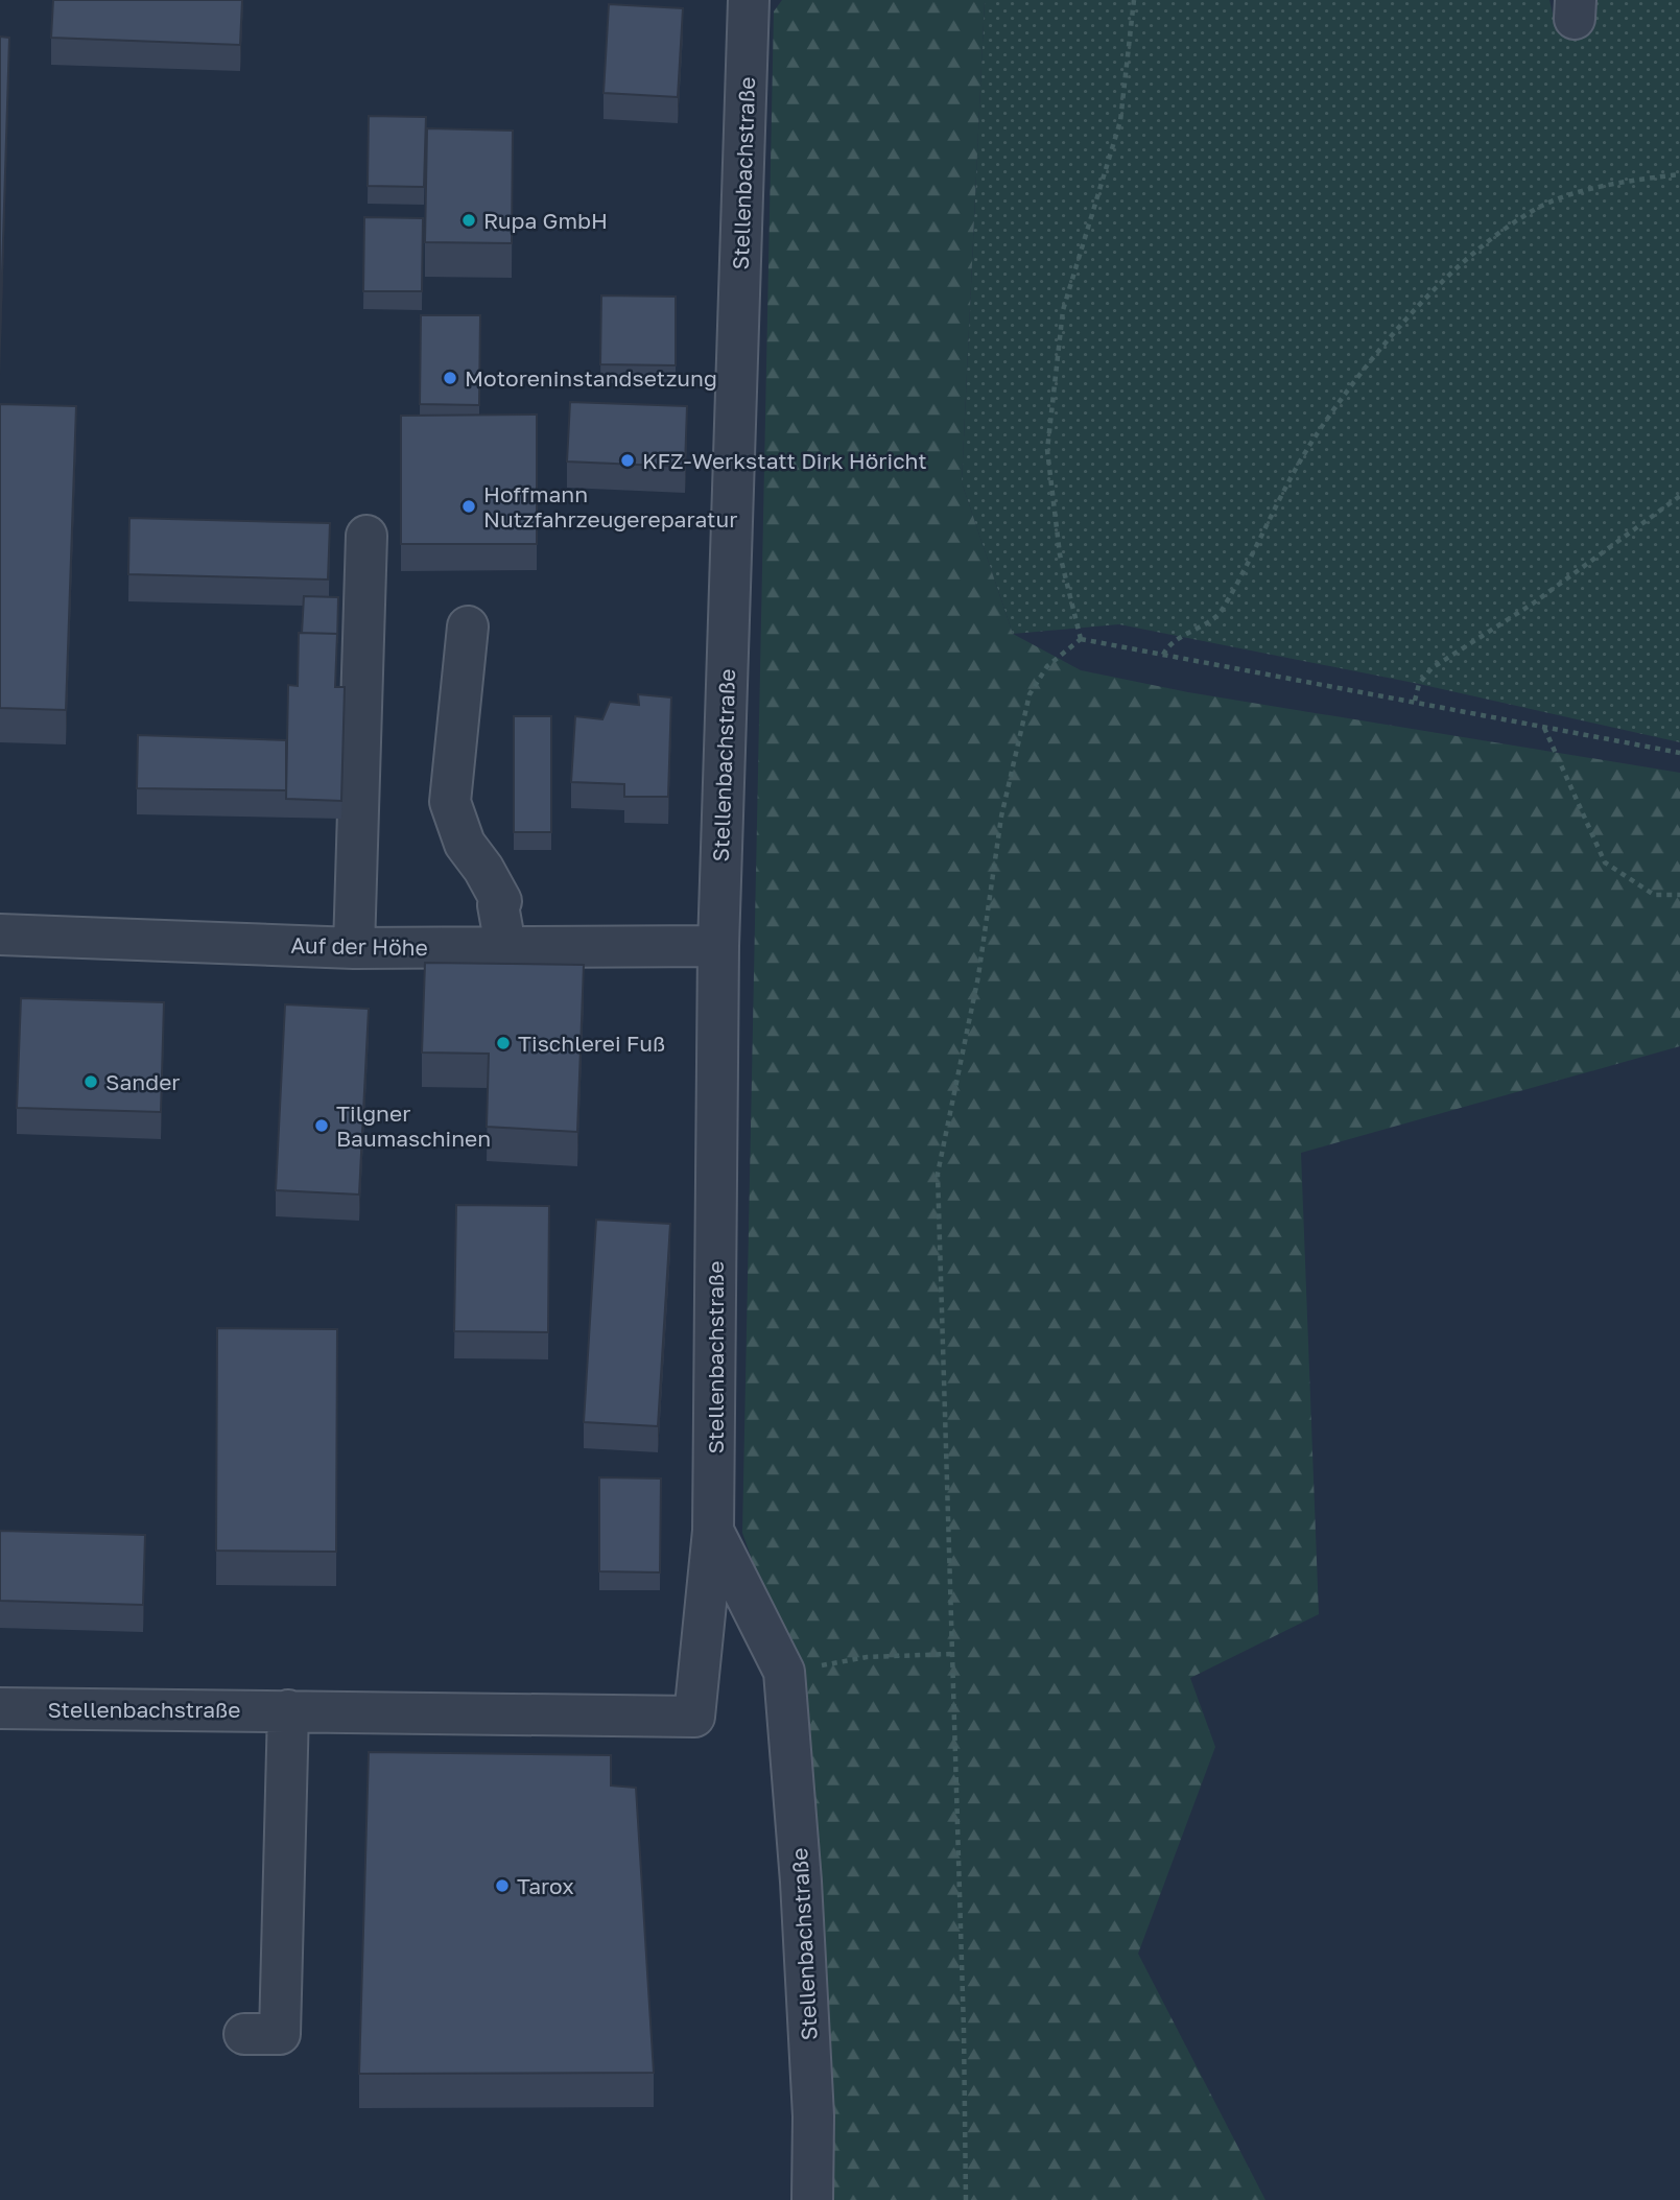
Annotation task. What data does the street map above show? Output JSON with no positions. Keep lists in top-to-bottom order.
{
  "streets": {
    "street": ["Stellenbachstraße", "Auf der Höhe"]
  },
  "crossings": [
    ["Stellenbachstraße", "Auf der Höhe"]
  ],
  "places": [
    "Rupa GmbH",
    "Motoreninstandsetzung",
    "KFZ-Werkstatt Dirk Höricht",
    "Hoffmann Nutzfahrzeugereparatur",
    "Tischlerei Fuß",
    "Sander",
    "Tilgner Baumaschinen",
    "Tarox"
  ]
}
